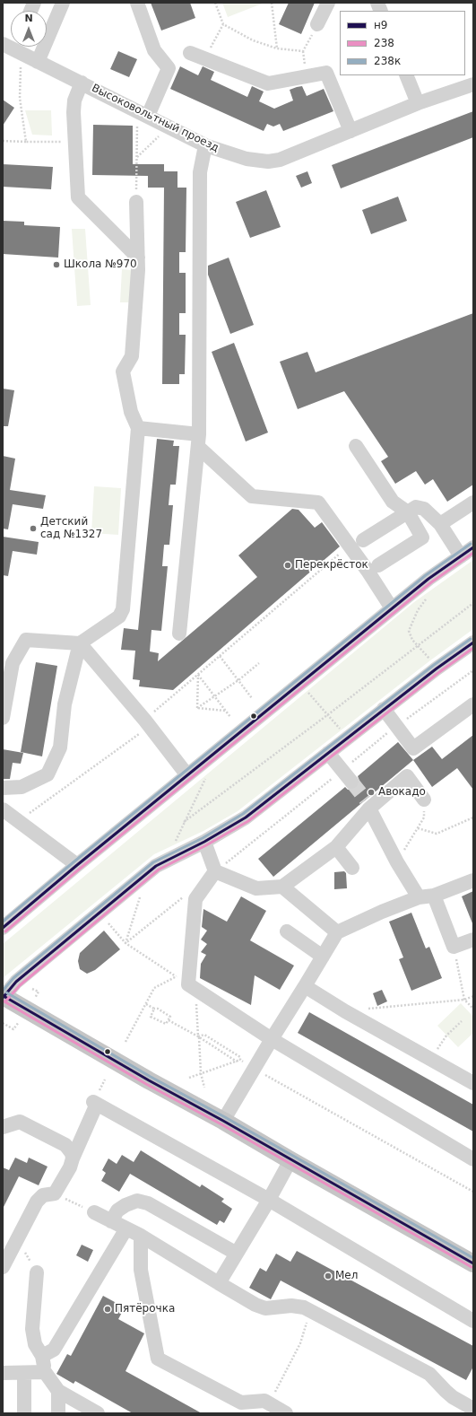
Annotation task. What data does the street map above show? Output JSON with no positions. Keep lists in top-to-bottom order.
{
  "streets": {
    "street": ["Высоковольтный проезд"]
  },
  "places": [
    "Школа №970",
    "Детский сад №1327",
    "Перекрёсток",
    "Авокадо",
    "Мел",
    "Пятёрочка"
  ],
  "lines": ["transit line 238к", "transit line н9", "transit line 238"],
  "legend": ["н9", "238", "238к"],
  "north": "top"
}
